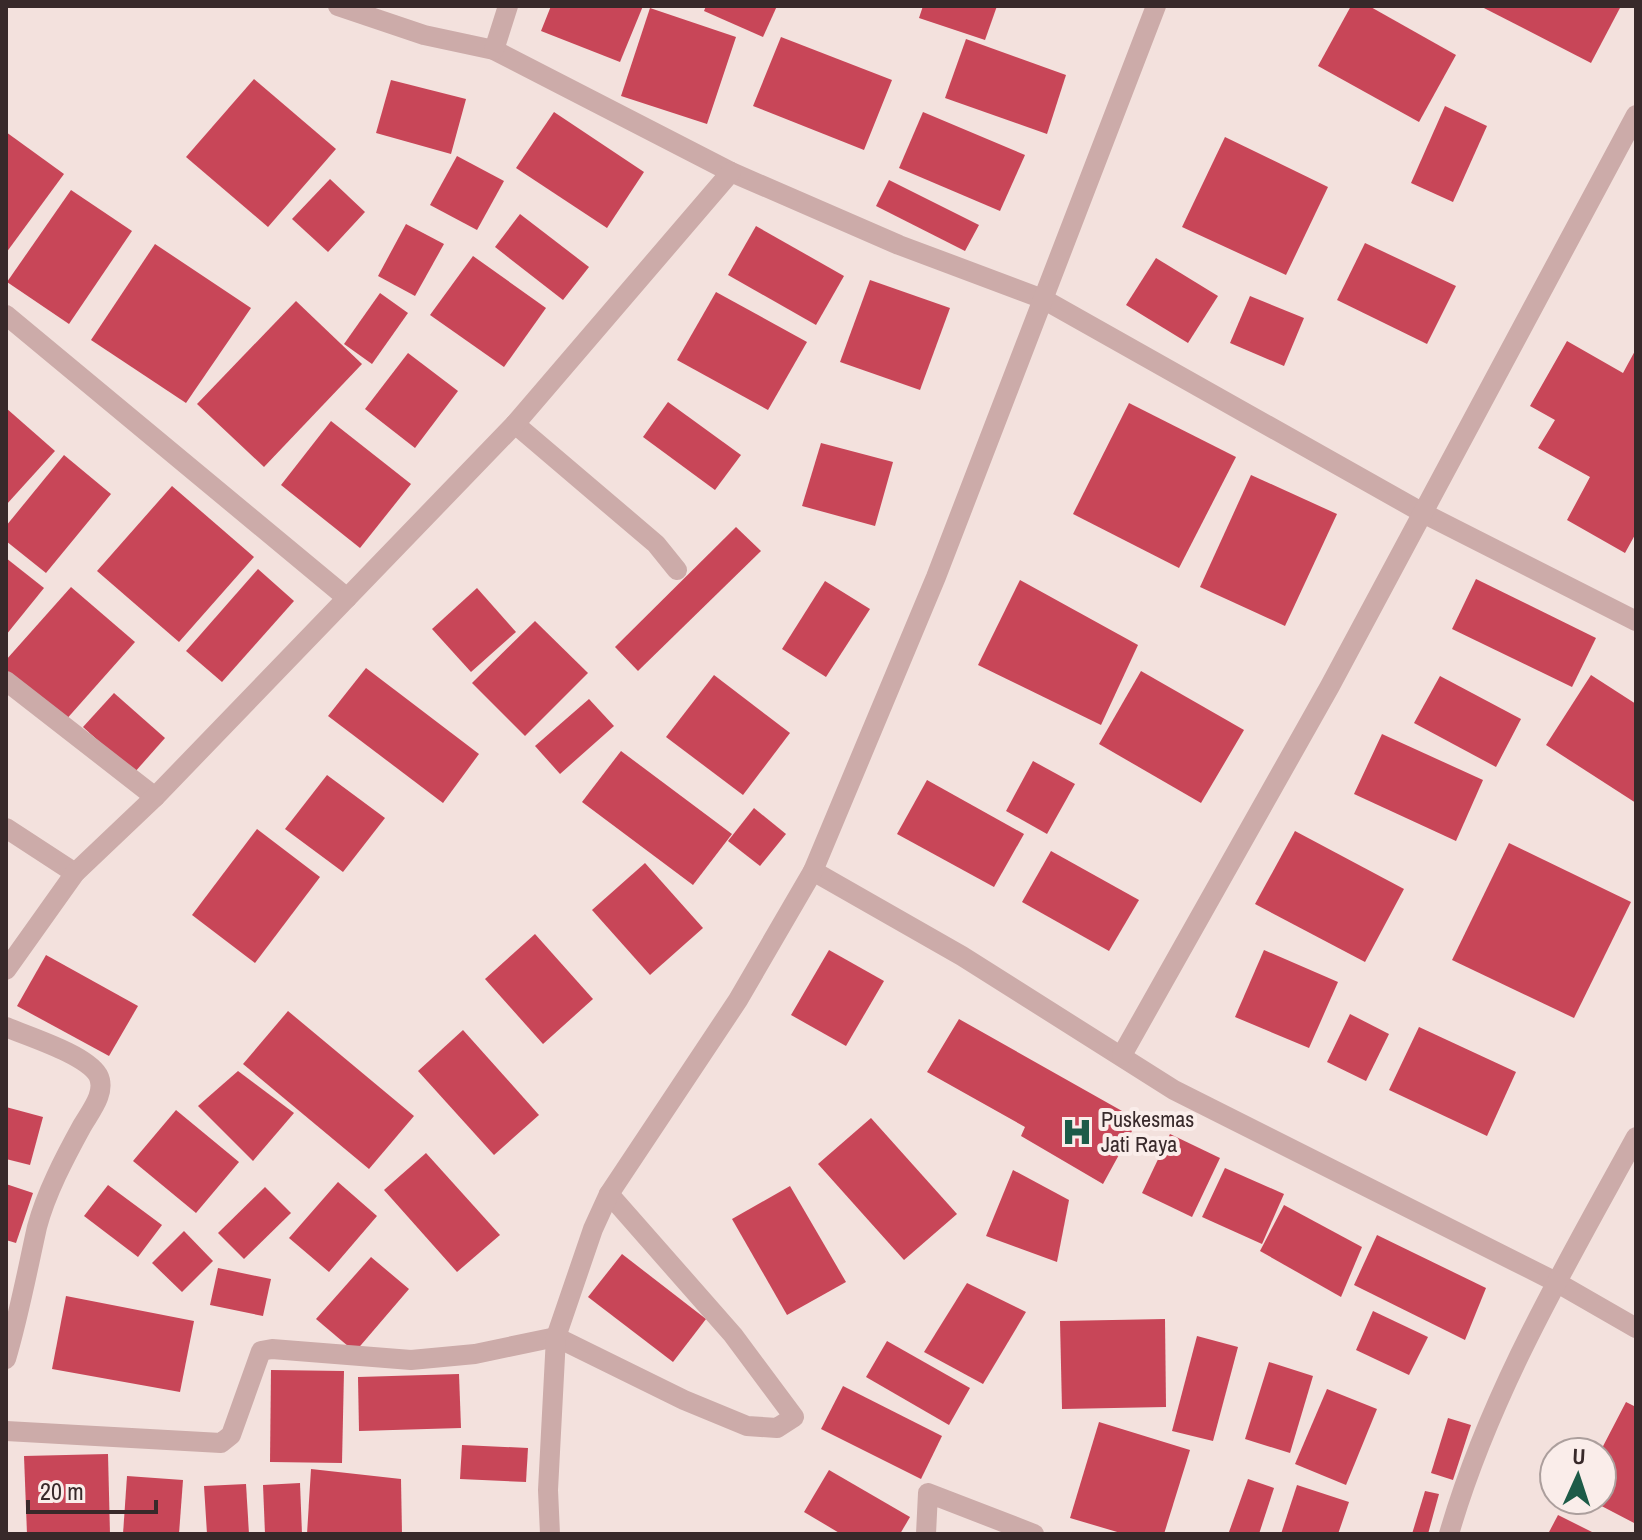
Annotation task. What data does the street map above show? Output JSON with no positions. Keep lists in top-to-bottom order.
{
  "places": {
    "hospital": ["Puskesmas Jati Raya"]
  },
  "scale_bar": "20 m",
  "north": "top"
}
